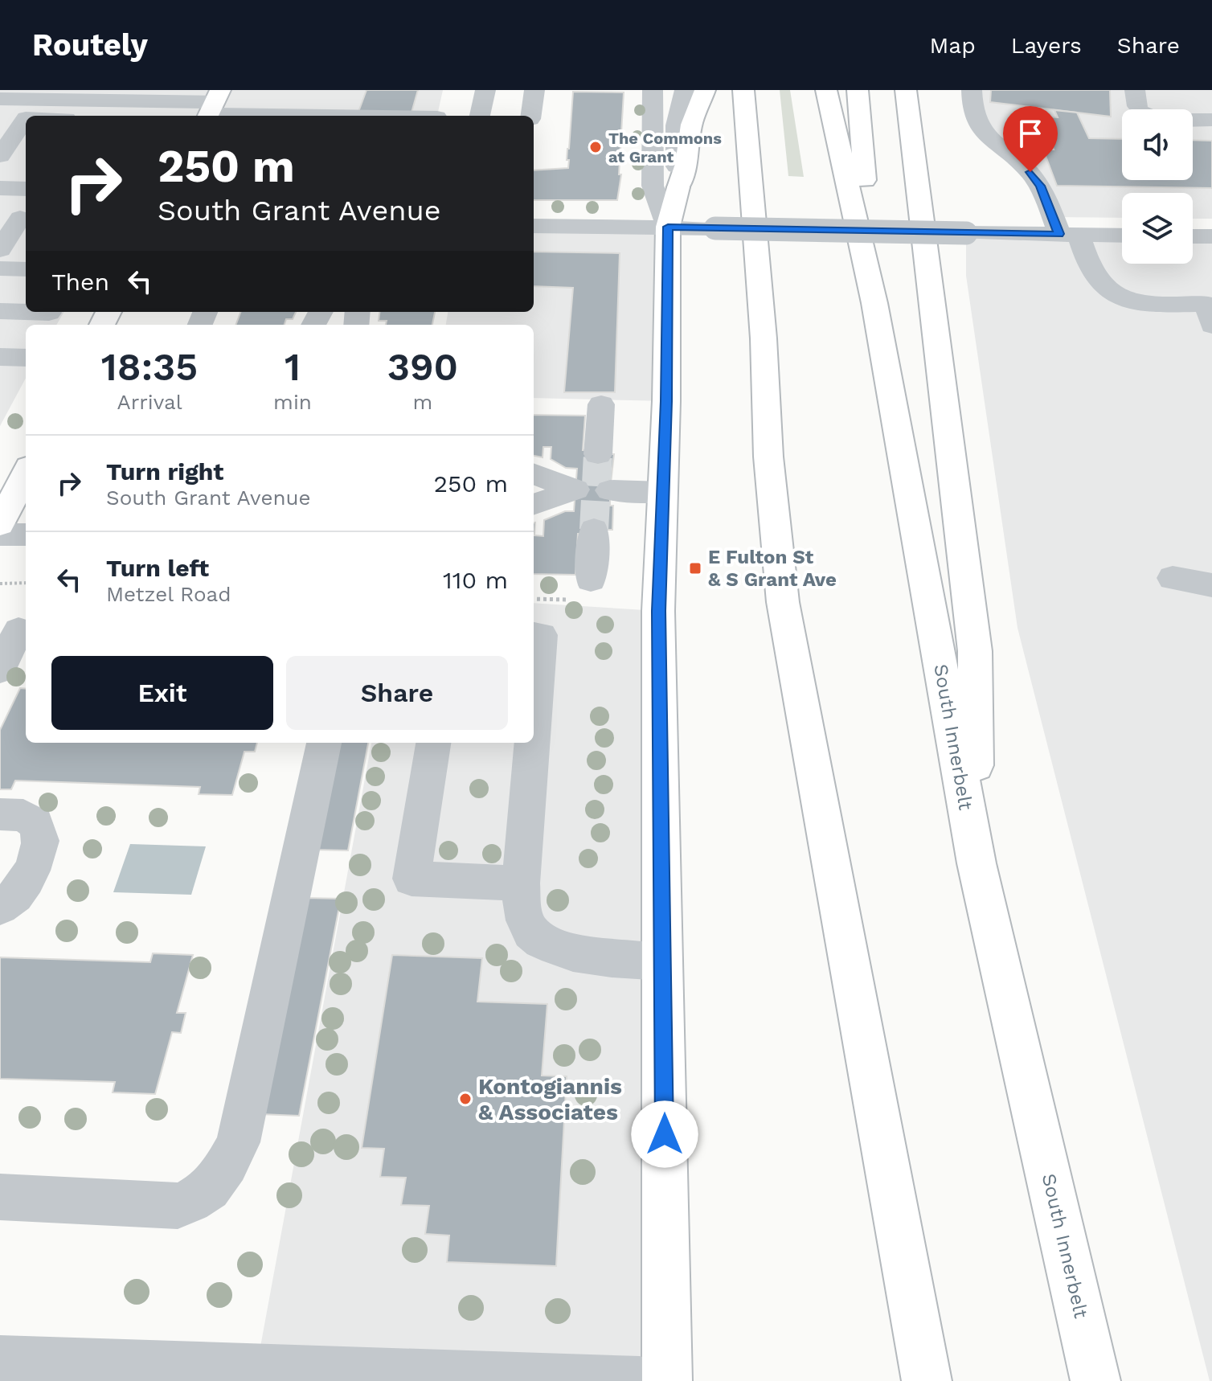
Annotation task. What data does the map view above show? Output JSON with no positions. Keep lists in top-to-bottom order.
{
  "streets": {
    "main road": ["South Innerbelt"]
  },
  "places": {
    "other": ["The Commons at Grant", "Kontogiannis & Associates"],
    "transit": ["E Fulton St & S Grant Ave"]
  },
  "page": {
    "header": "Routely",
    "nav": ["Map", "Layers", "Share"],
    "turn": ["250 m", "South Grant Avenue"],
    "then": "Then",
    "eta": [
      "18:35",
      "Arrival",
      "1",
      "min",
      "390",
      "m"
    ],
    "list": [
      {
        "name": "Turn right",
        "note": "South Grant Avenue",
        "value": "250 m"
      },
      {
        "name": "Turn left",
        "note": "Metzel Road",
        "value": "110 m"
      }
    ],
    "buttons": ["Exit", "Share"]
  }
}
